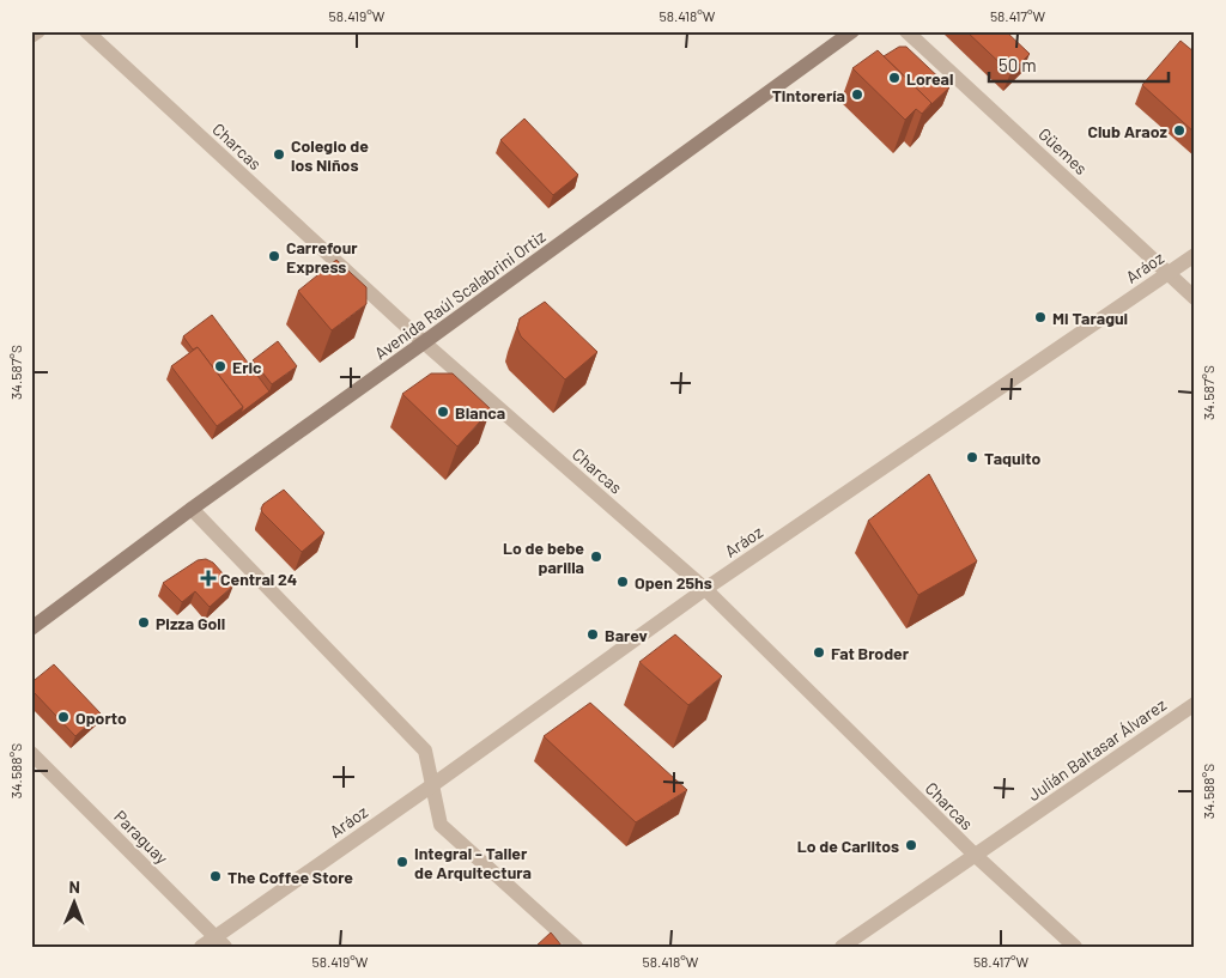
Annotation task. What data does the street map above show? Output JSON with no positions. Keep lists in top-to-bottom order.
{
  "streets": {
    "main road": ["Avenida Raúl Scalabrini Ortiz"],
    "street": [
      "Charcas",
      "Güemes",
      "Aráoz",
      "Julián Baltasar Álvarez",
      "Paraguay"
    ]
  },
  "crossings": [
    ["Charcas", "Aráoz"],
    ["Charcas", "Avenida Raúl Scalabrini Ortiz"],
    ["Charcas", "Julián Baltasar Álvarez"],
    ["Güemes", "Aráoz"],
    ["Aráoz", "Paraguay"]
  ],
  "places": {
    "other": [
      "Loreal",
      "Tintorería",
      "Club Araoz",
      "Colegio de los Niños",
      "Carrefour Express",
      "Mi Taragui",
      "Eric",
      "Bianca",
      "Taquito",
      "Lo de bebe parilla",
      "Open 25hs",
      "Pizza Goll",
      "Barev",
      "Fat Broder",
      "Oporto",
      "Lo de Carlitos",
      "Integral - Taller de Arquitectura",
      "The Coffee Store"
    ],
    "health": ["Central 24"]
  },
  "scale_bar": "50 m",
  "north": "top",
  "coordinates": [
    "58.419°W",
    "58.418°W",
    "58.417°W",
    "34.587°S",
    "34.588°S"
  ]
}
